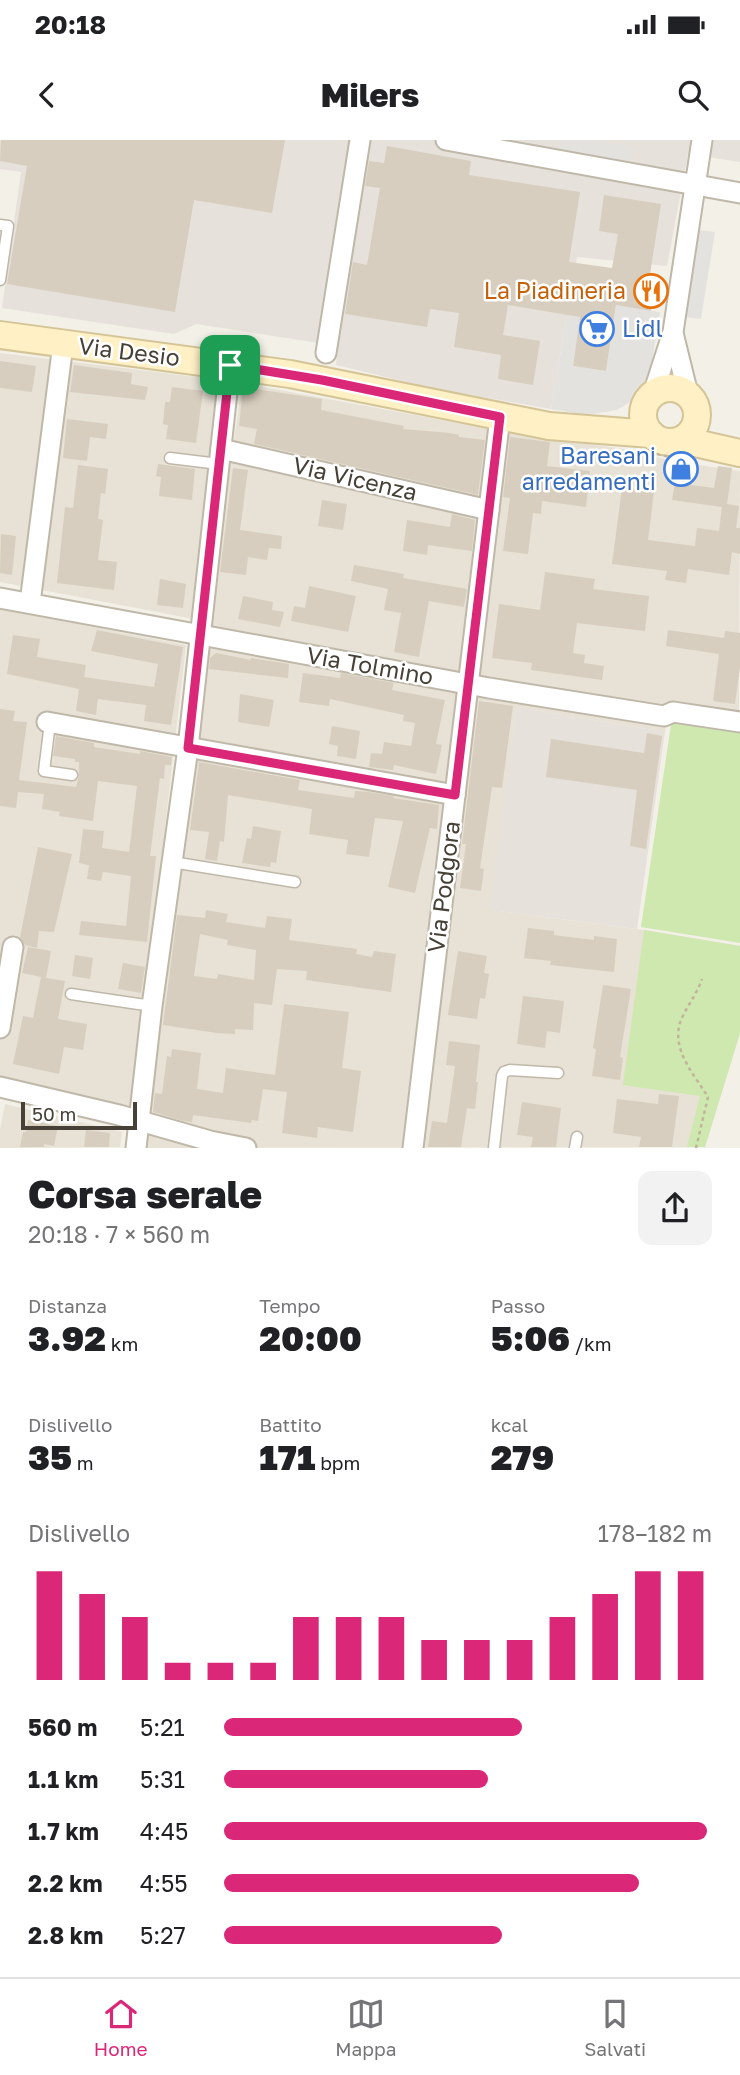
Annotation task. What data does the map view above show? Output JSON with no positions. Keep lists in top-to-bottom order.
{
  "streets": {
    "street": [
      "Via Desio",
      "Via Vicenza",
      "Via Tolmino",
      "Via Podgora"
    ]
  },
  "crossings": [
    ["Via Desio", "Via Podgora"],
    ["Via Vicenza", "Via Podgora"],
    ["Via Tolmino", "Via Podgora"]
  ],
  "places": {
    "restaurant": ["La Piadineria"],
    "supermarket": ["Lidl"],
    "shop": ["Baresani arredamenti"]
  },
  "scale_bar": "50 m",
  "page": {
    "status": "20:18",
    "header": "Milers",
    "scale": "50 m",
    "heading": ["Corsa serale", "20:18 · 7 × 560 m"],
    "stats": [
      ["Distanza", "3.92 km"],
      ["Tempo", "20:00"],
      ["Passo", "5:06 /km"],
      ["Dislivello", "35 m"],
      ["Battito", "171 bpm"],
      ["kcal", "279"]
    ],
    "chart": ["Dislivello", "178–182 m"],
    "list": [
      {
        "name": "560 m",
        "note": "5:21"
      },
      {
        "name": "1.1 km",
        "note": "5:31"
      },
      {
        "name": "1.7 km",
        "note": "4:45"
      },
      {
        "name": "2.2 km",
        "note": "4:55"
      },
      {
        "name": "2.8 km",
        "note": "5:27"
      }
    ],
    "tabs": ["Home", "Mappa", "Salvati"]
  }
}
